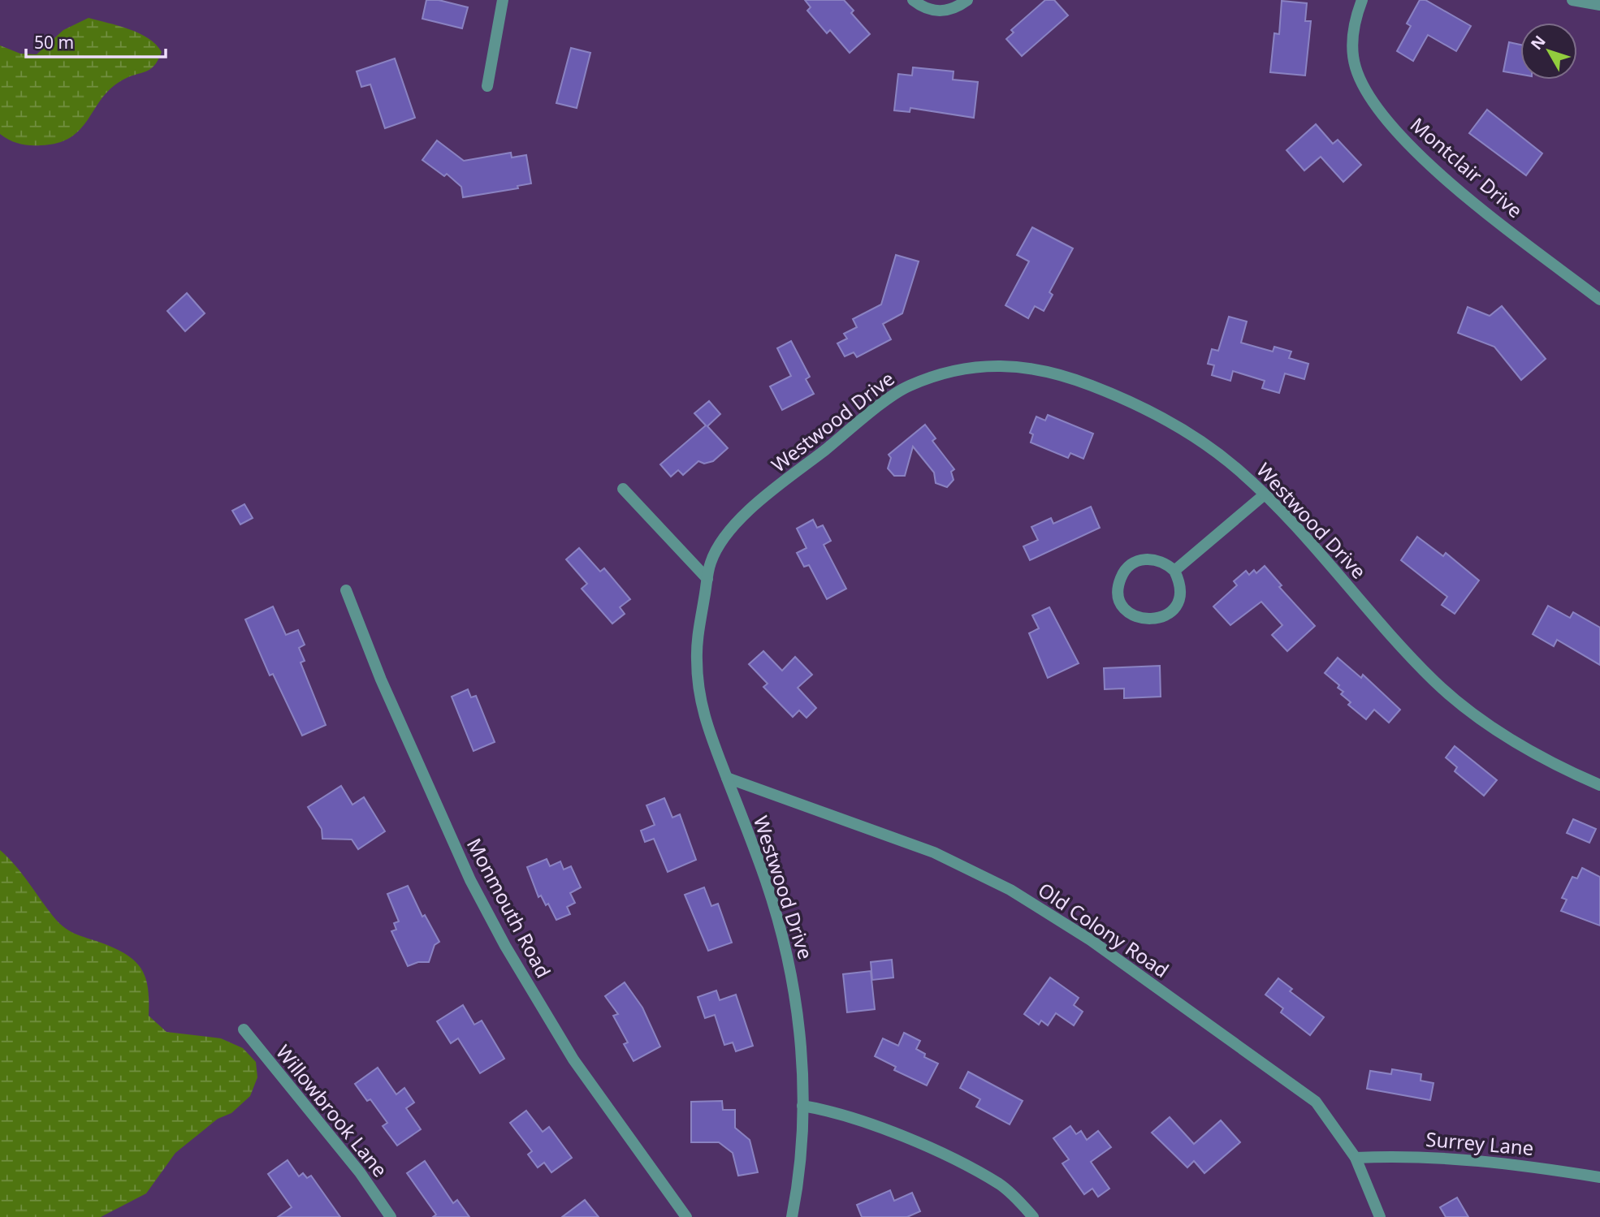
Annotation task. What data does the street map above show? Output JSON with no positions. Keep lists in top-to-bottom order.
{
  "streets": {
    "street": [
      "Montclair Drive",
      "Westwood Drive",
      "Monmouth Road",
      "Old Colony Road",
      "Willowbrook Lane",
      "Surrey Lane"
    ]
  },
  "crossings": [
    ["Westwood Drive", "Old Colony Road"],
    ["Old Colony Road", "Surrey Lane"]
  ],
  "scale_bar": "50 m",
  "north": "top left"
}
